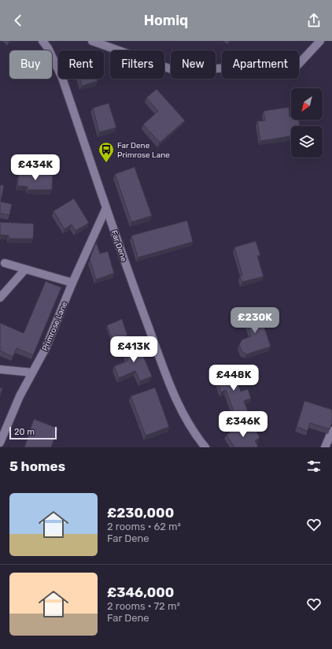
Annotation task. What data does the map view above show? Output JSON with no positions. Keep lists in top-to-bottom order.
{
  "streets": {
    "street": ["Far Dene", "Primrose Lane"]
  },
  "crossings": [
    ["Far Dene", "Primrose Lane"]
  ],
  "places": {
    "bus stop": ["Far Dene Primrose Lane"]
  },
  "scale_bar": "20 m",
  "north": "bottom left",
  "page": {
    "header": "Homiq",
    "chip": [
      "Buy",
      "Rent",
      "Filters",
      "New",
      "Apartment"
    ],
    "price": [
      "£434K",
      "£230K",
      "£413K",
      "£448K",
      "£346K"
    ],
    "scale": "20 m",
    "heading": "5 homes",
    "list": [
      {
        "name": "£230,000",
        "note": "2 rooms · 62 m² · Far Dene"
      },
      {
        "name": "£346,000",
        "note": "2 rooms · 72 m² · Far Dene"
      }
    ]
  }
}
